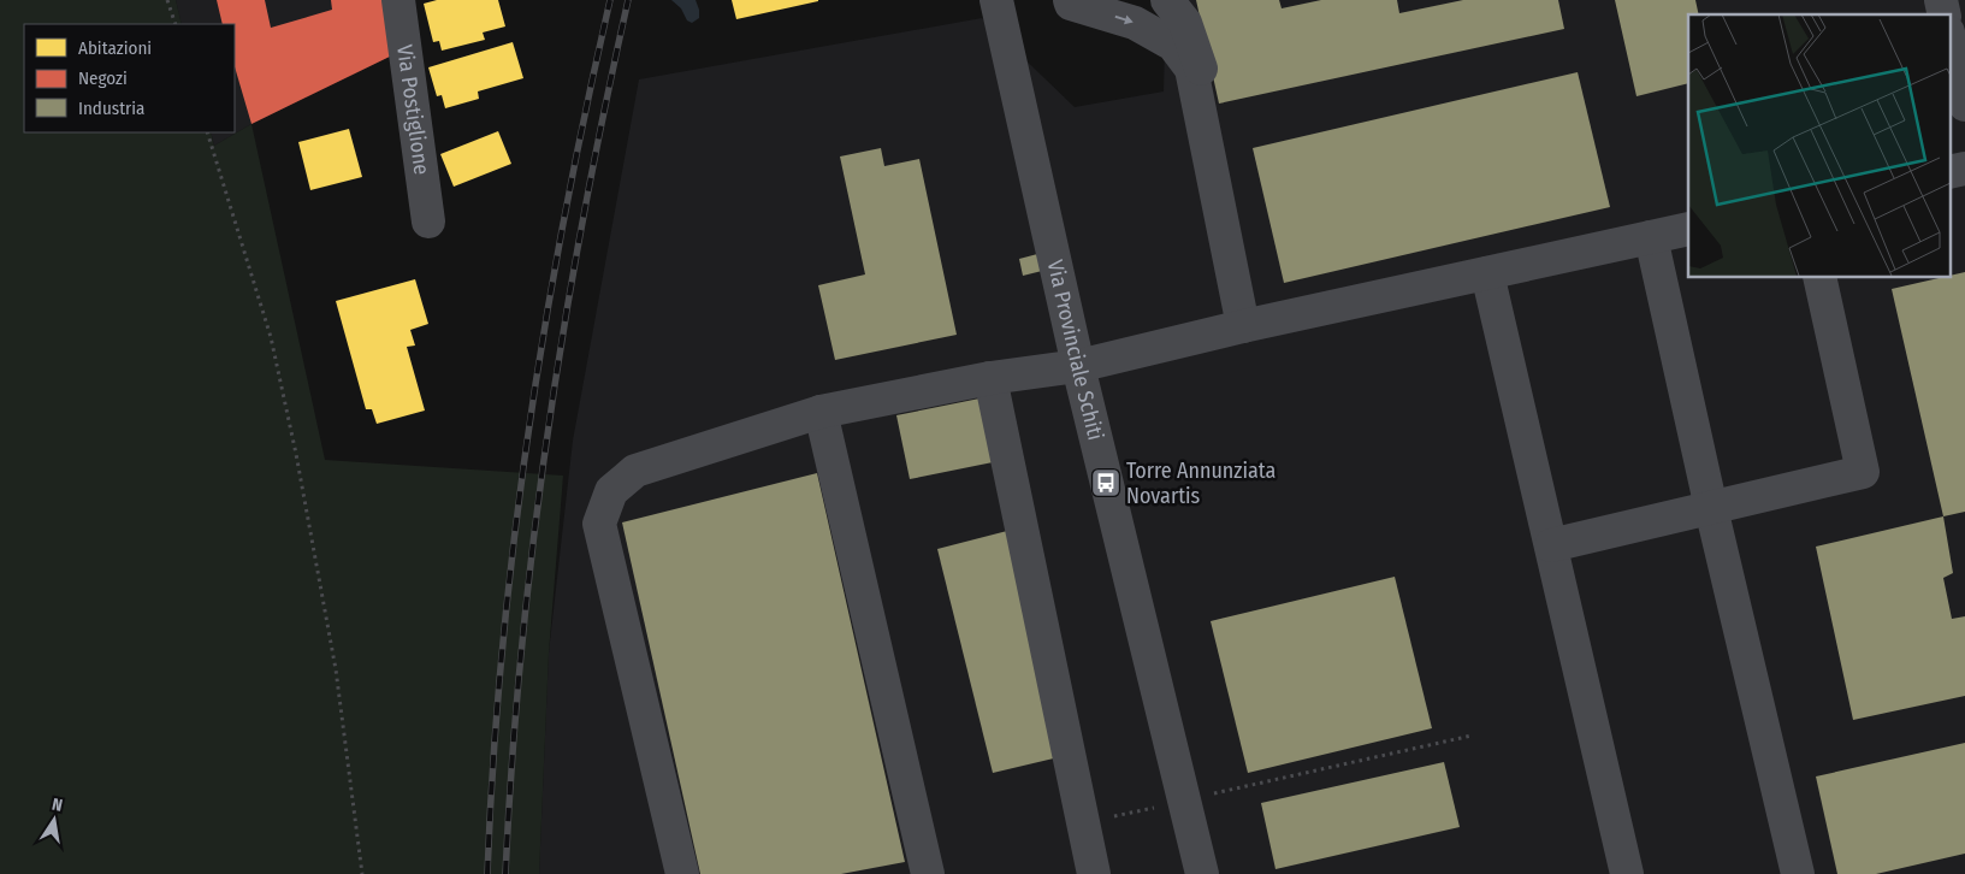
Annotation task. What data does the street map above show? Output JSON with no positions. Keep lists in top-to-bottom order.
{
  "streets": {
    "street": ["Via Postiglione", "Via Provinciale Schiti"]
  },
  "places": {
    "bus stop": ["Torre Annunziata Novartis"]
  },
  "legend": ["Abitazioni", "Negozi", "Industria"],
  "north": "top"
}
